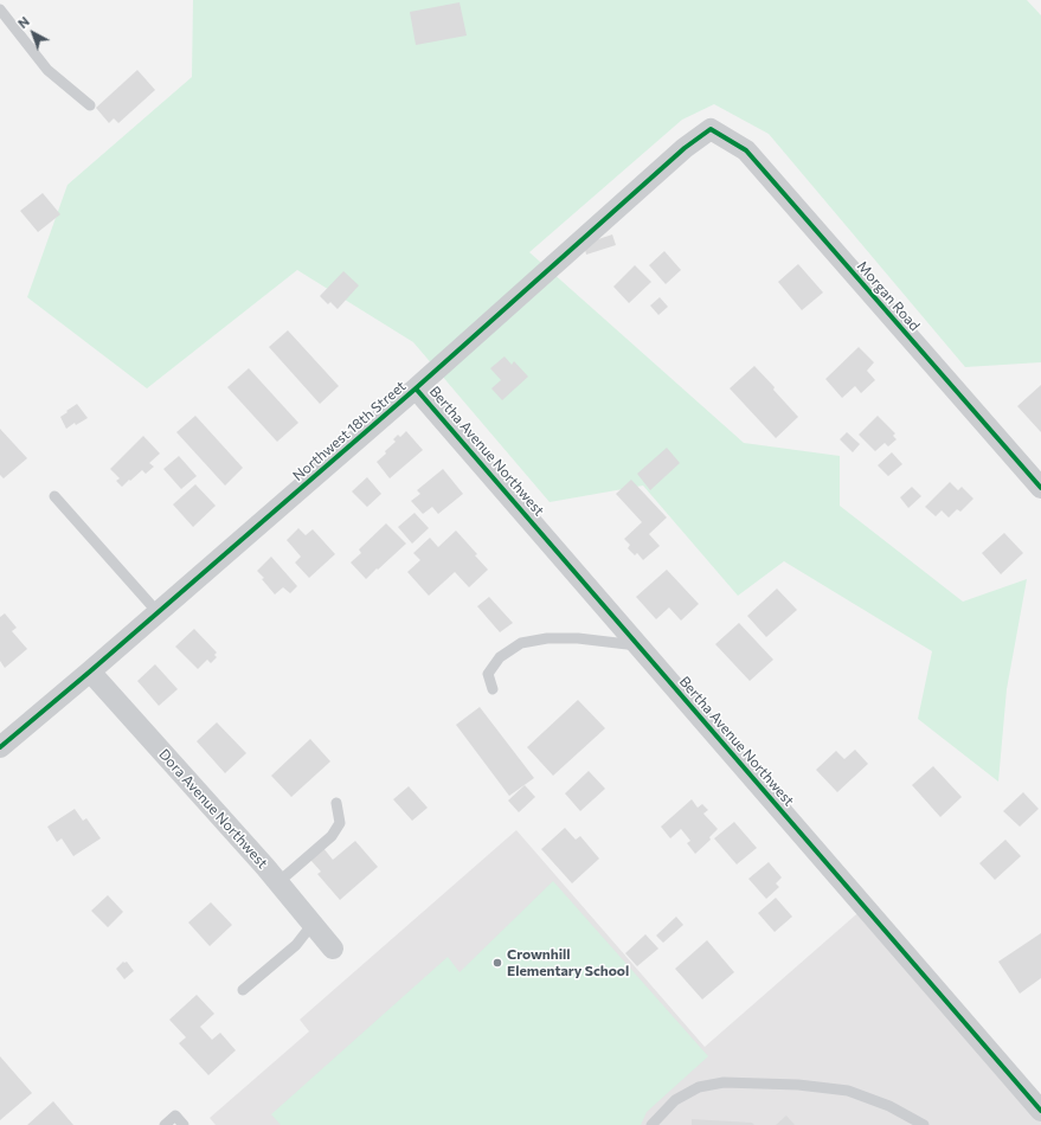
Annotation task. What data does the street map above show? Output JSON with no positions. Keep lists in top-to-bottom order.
{
  "streets": {
    "street": [
      "Morgan Road",
      "Northwest 18th Street",
      "Bertha Avenue Northwest",
      "Dora Avenue Northwest"
    ]
  },
  "crossings": [
    ["Morgan Road", "Northwest 18th Street"],
    ["Northwest 18th Street", "Bertha Avenue Northwest"],
    ["Northwest 18th Street", "Dora Avenue Northwest"]
  ],
  "places": ["Crownhill Elementary School"],
  "north": "top left"
}
